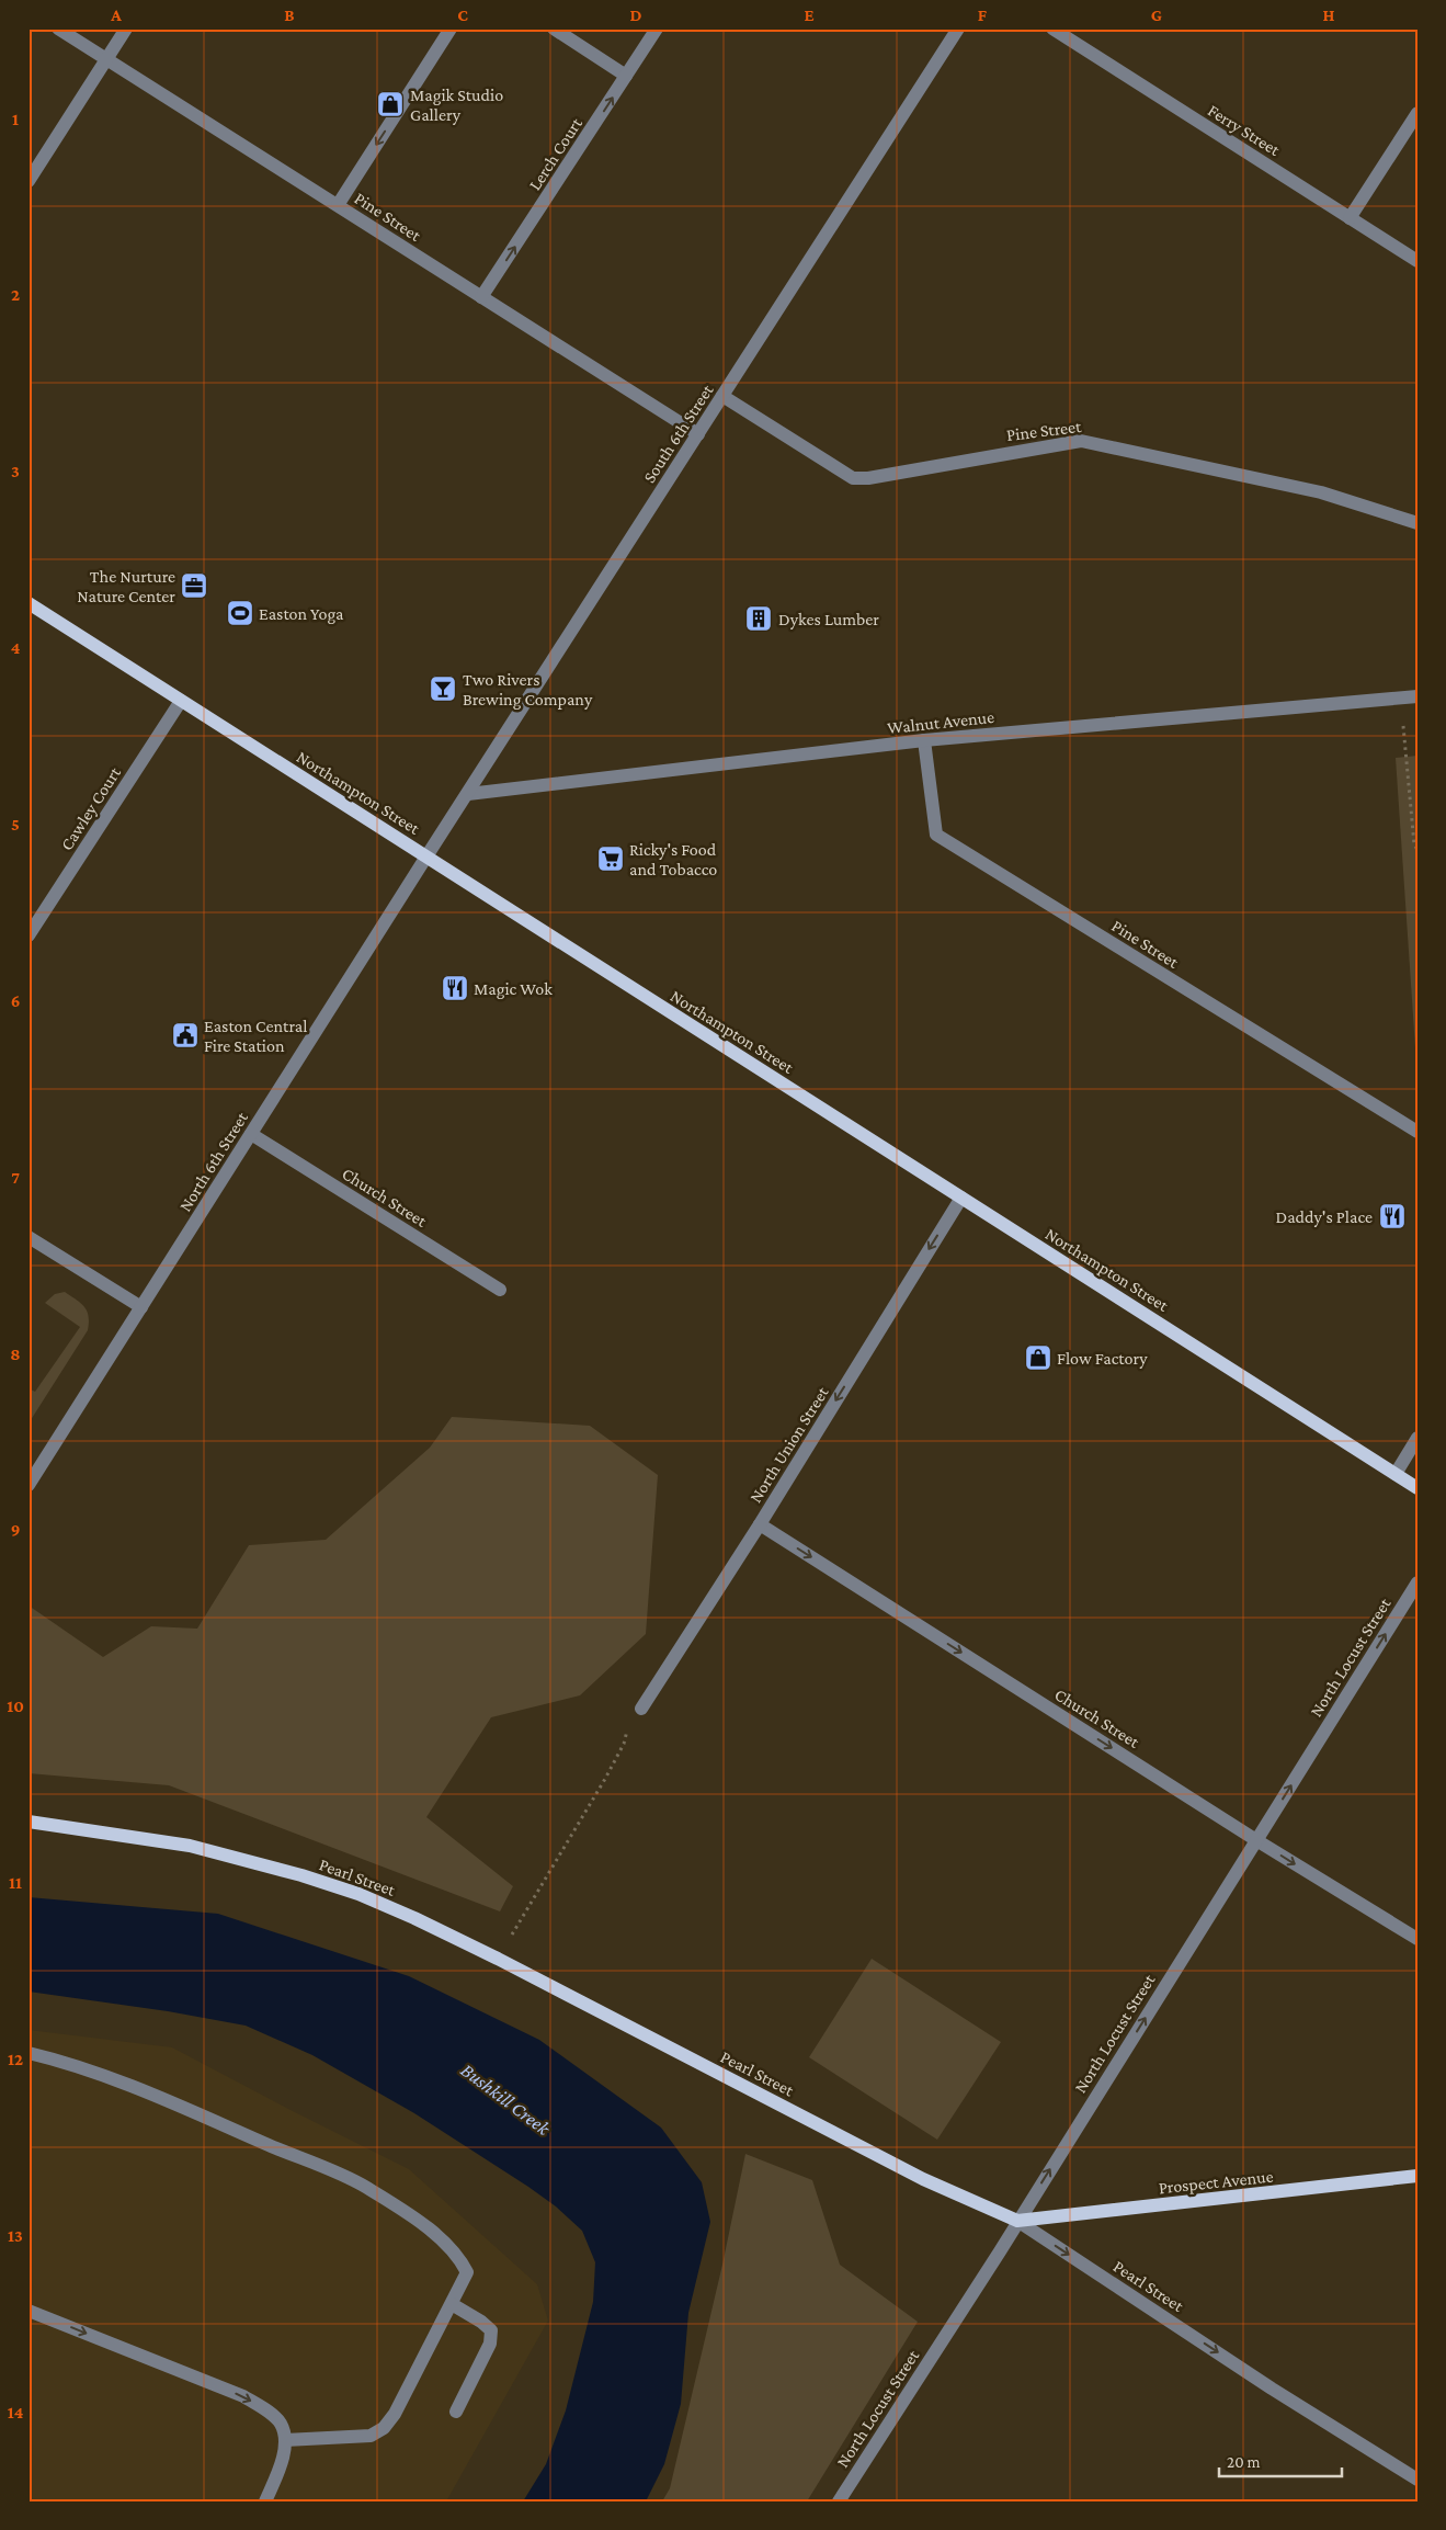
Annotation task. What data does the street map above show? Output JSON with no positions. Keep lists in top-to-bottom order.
{
  "streets": {
    "main road": ["Northampton Street", "Pearl Street", "Prospect Avenue"],
    "street": [
      "Ferry Street",
      "Lerch Court",
      "Pine Street",
      "South 6th Street",
      "Walnut Avenue",
      "Cawley Court",
      "North 6th Street",
      "Church Street",
      "North Union Street",
      "North Locust Street"
    ]
  },
  "crossings": [
    ["Lerch Court", "Pine Street"],
    ["Pine Street", "South 6th Street"],
    ["Pine Street", "Walnut Avenue"],
    ["South 6th Street", "Walnut Avenue"],
    ["South 6th Street", "Northampton Street"],
    ["South 6th Street", "North 6th Street"],
    ["Northampton Street", "Cawley Court"],
    ["Northampton Street", "North 6th Street"],
    ["Northampton Street", "North Union Street"],
    ["North 6th Street", "Church Street"],
    ["Church Street", "North Union Street"],
    ["Church Street", "North Locust Street"],
    ["North Locust Street", "Pearl Street"],
    ["North Locust Street", "Prospect Avenue"],
    ["Pearl Street", "Prospect Avenue"]
  ],
  "one_way": [
    "Lerch Court",
    "Church Street",
    "North Union Street",
    "North Locust Street"
  ],
  "water": ["Bushkill Creek"],
  "places": {
    "shop": ["Magik Studio Gallery", "Flow Factory"],
    "office": ["The Nurture Nature Center"],
    "sports": ["Easton Yoga"],
    "building": ["Dykes Lumber"],
    "bar": ["Two Rivers Brewing Company"],
    "supermarket": ["Ricky's Food and Tobacco"],
    "restaurant": ["Magic Wok", "Daddy's Place"],
    "public building": ["Easton Central Fire Station"]
  },
  "scale_bar": "20 m",
  "grid": {
    "columns": [
      "A",
      "B",
      "C",
      "D",
      "E",
      "F",
      "G",
      "H"
    ],
    "rows": [
      "1",
      "2",
      "3",
      "4",
      "5",
      "6",
      "7",
      "8",
      "9",
      "10",
      "11",
      "12",
      "13",
      "14"
    ]
  }
}
